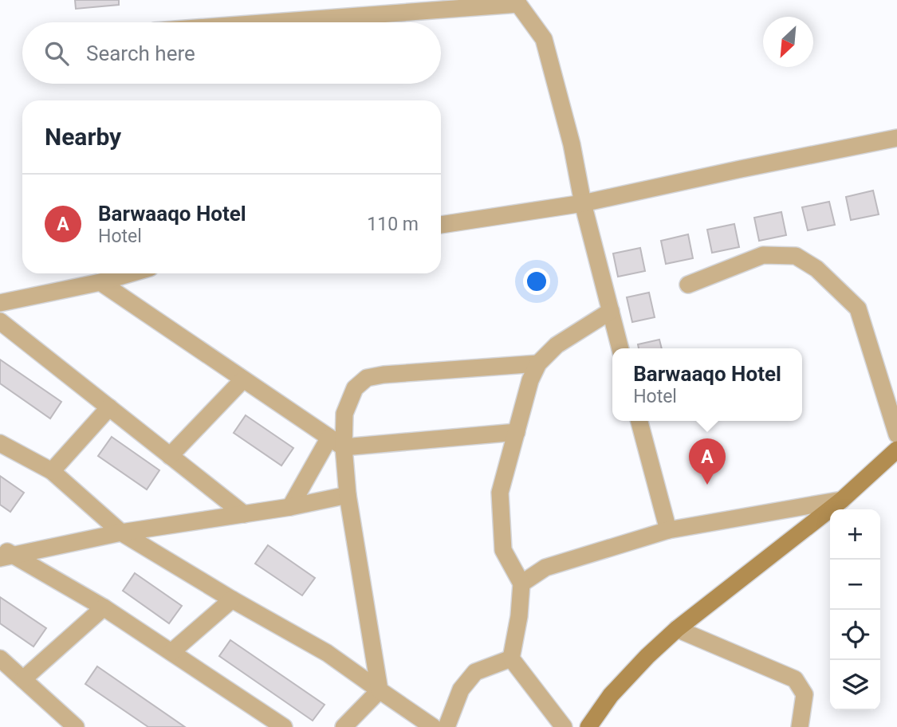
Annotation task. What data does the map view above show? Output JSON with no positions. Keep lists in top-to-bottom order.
{
  "north": "bottom left",
  "page": {
    "search": "Search here",
    "heading": "Nearby",
    "list": [
      {
        "mark": "A",
        "name": "Barwaaqo Hotel",
        "note": "Hotel",
        "value": "110 m"
      }
    ],
    "popup": ["Barwaaqo Hotel", "Hotel"],
    "pins": "A",
    "map_buttons": ["+", "−"]
  }
}
